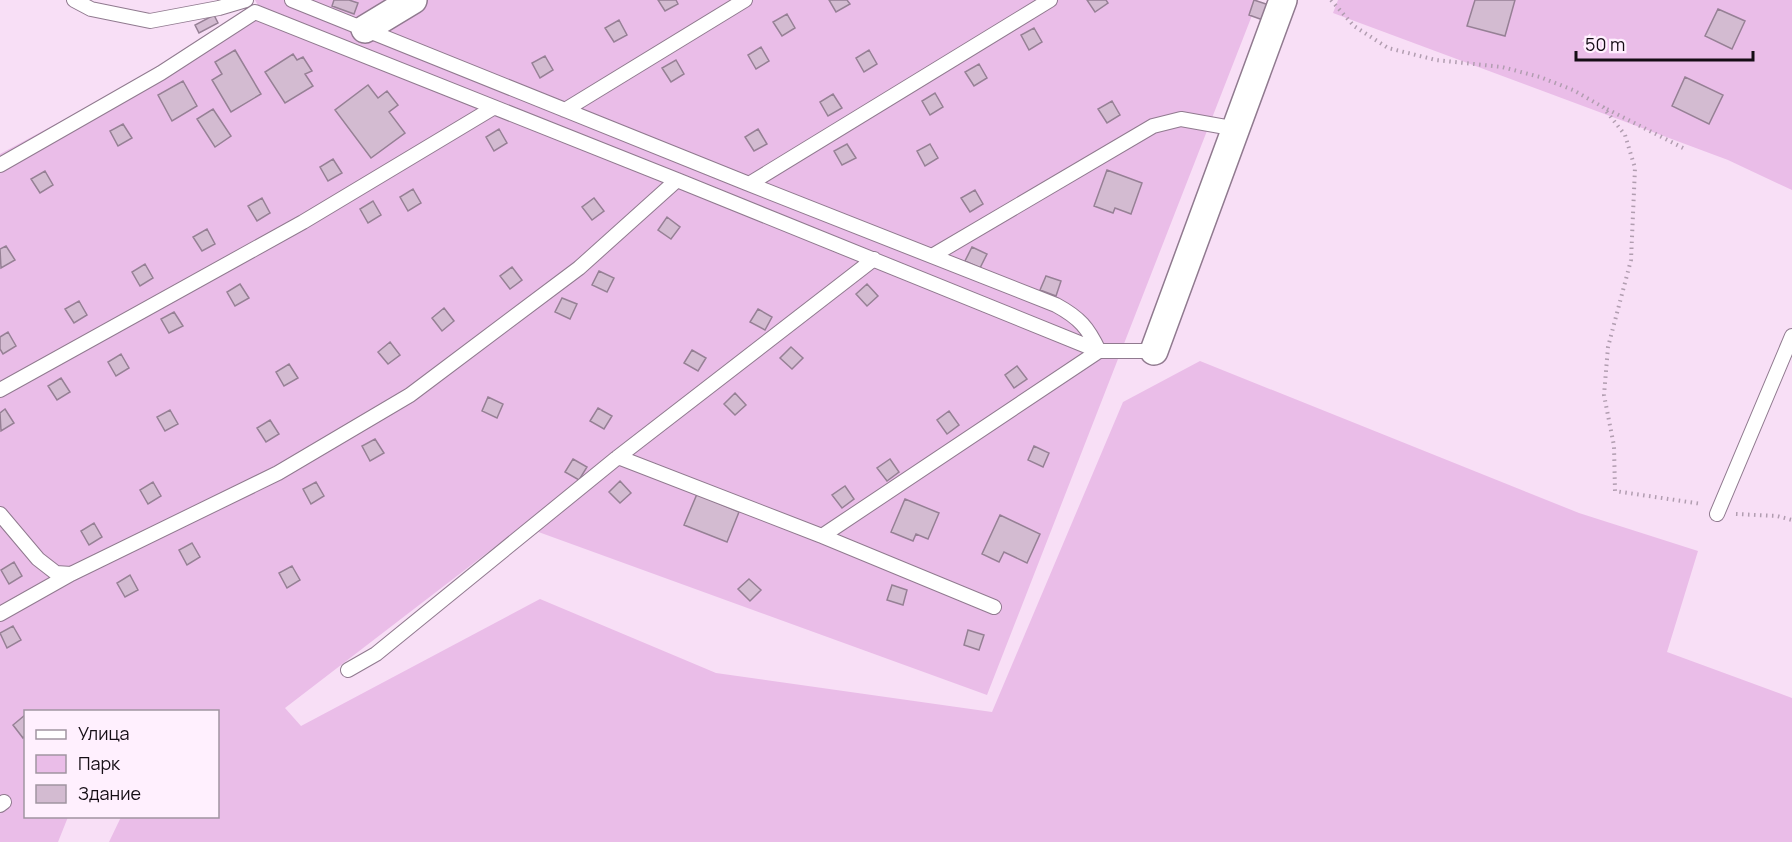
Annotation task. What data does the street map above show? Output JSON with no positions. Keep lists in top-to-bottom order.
{
  "legend": ["Улица", "Парк", "Здание"],
  "scale_bar": "50 m"
}
